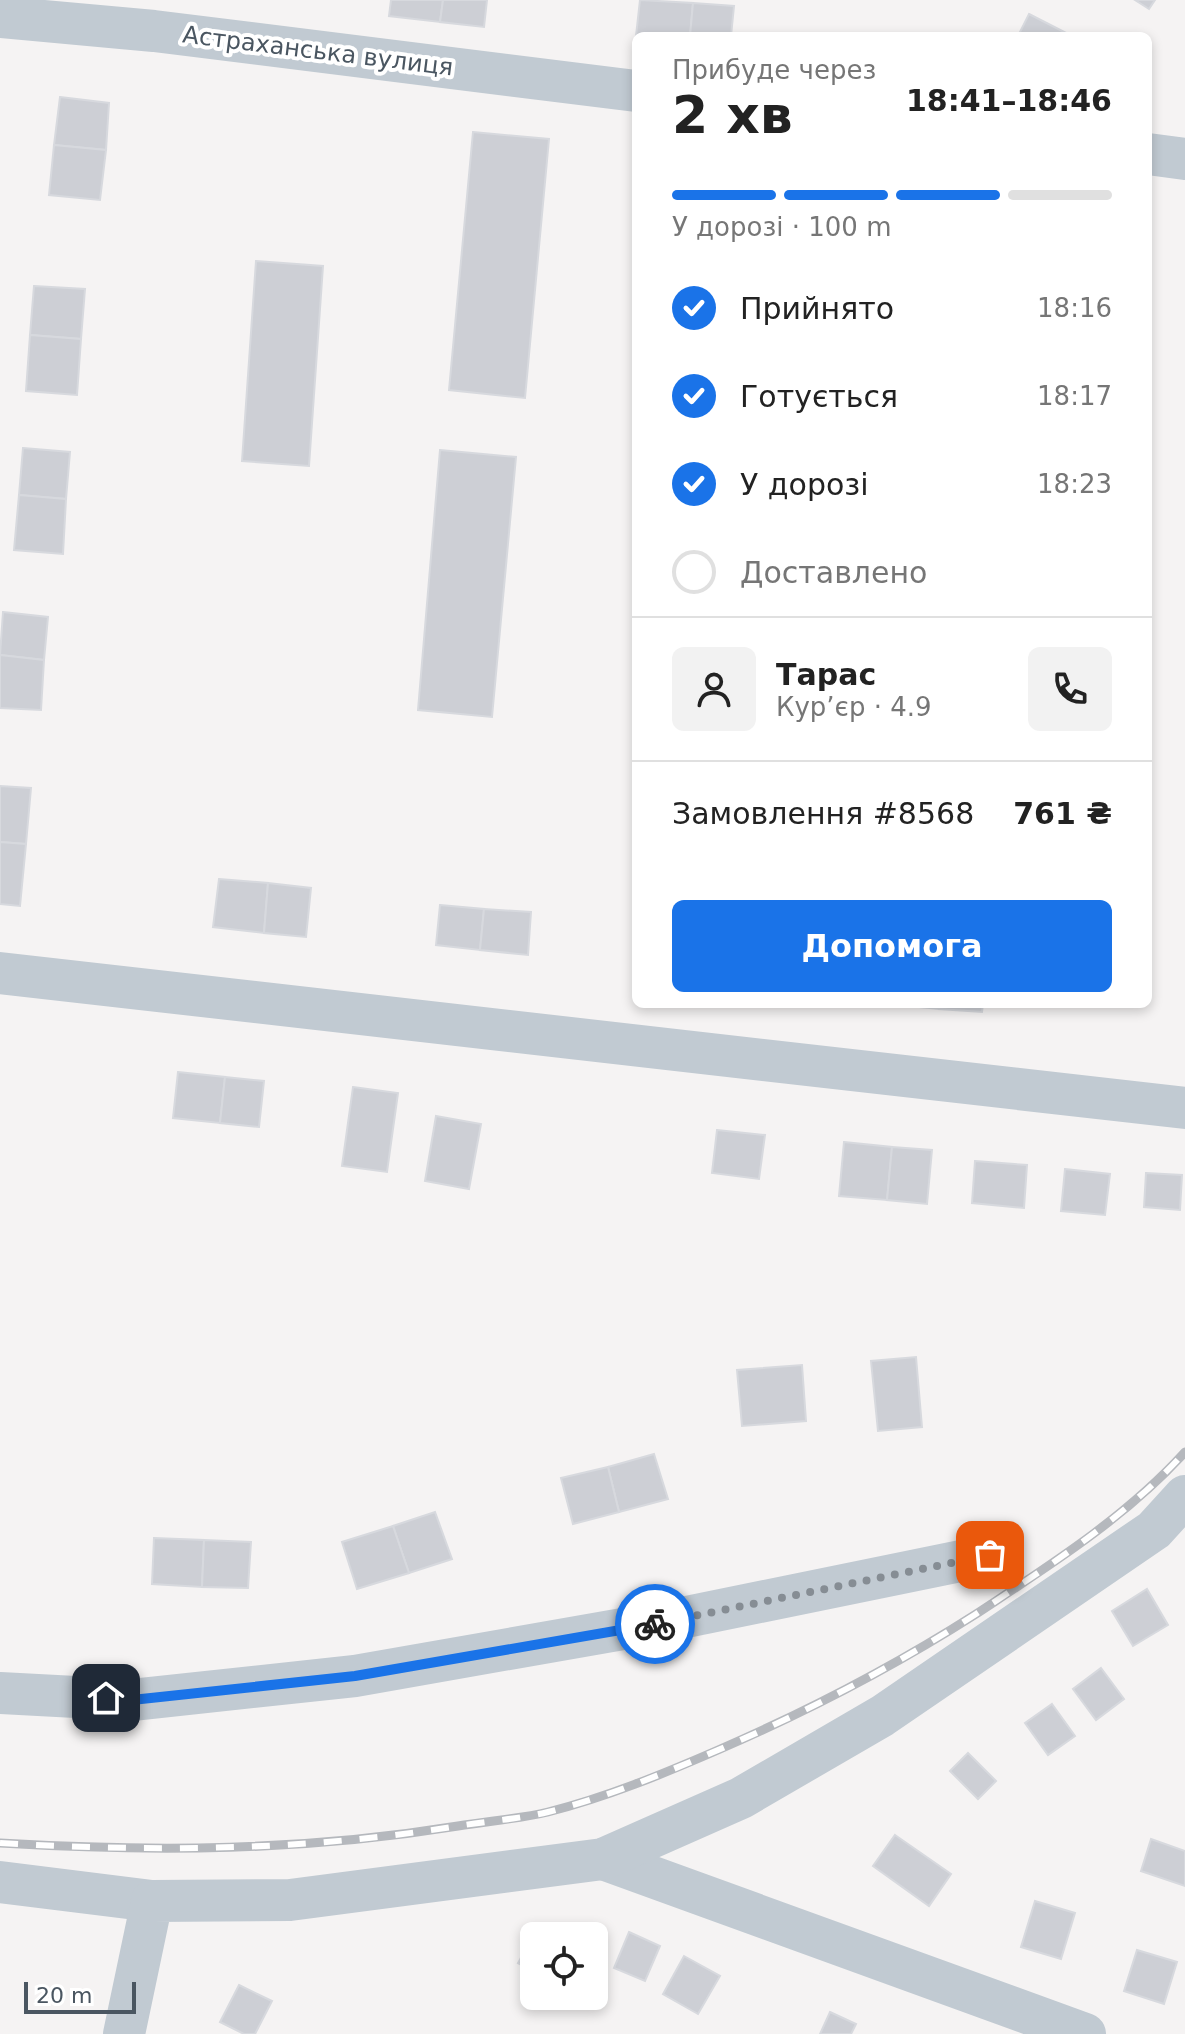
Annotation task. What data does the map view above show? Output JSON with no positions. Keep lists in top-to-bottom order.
{
  "streets": {
    "street": ["Астраханська вулиця"]
  },
  "scale_bar": "20 m",
  "page": {
    "heading": ["2 хв", "Прибуде через", "18:41–18:46"],
    "panel": [
      "Тарас",
      "Кур’єр · 4.9",
      "Замовлення #8568",
      "761 ₴"
    ],
    "bar": "У дорозі · 100 m",
    "list": [
      ["Прийнято", "18:16"],
      ["Готується", "18:17"],
      ["У дорозі", "18:23"],
      "Доставлено"
    ],
    "buttons": "Допомога",
    "scale": "20 m"
  }
}
